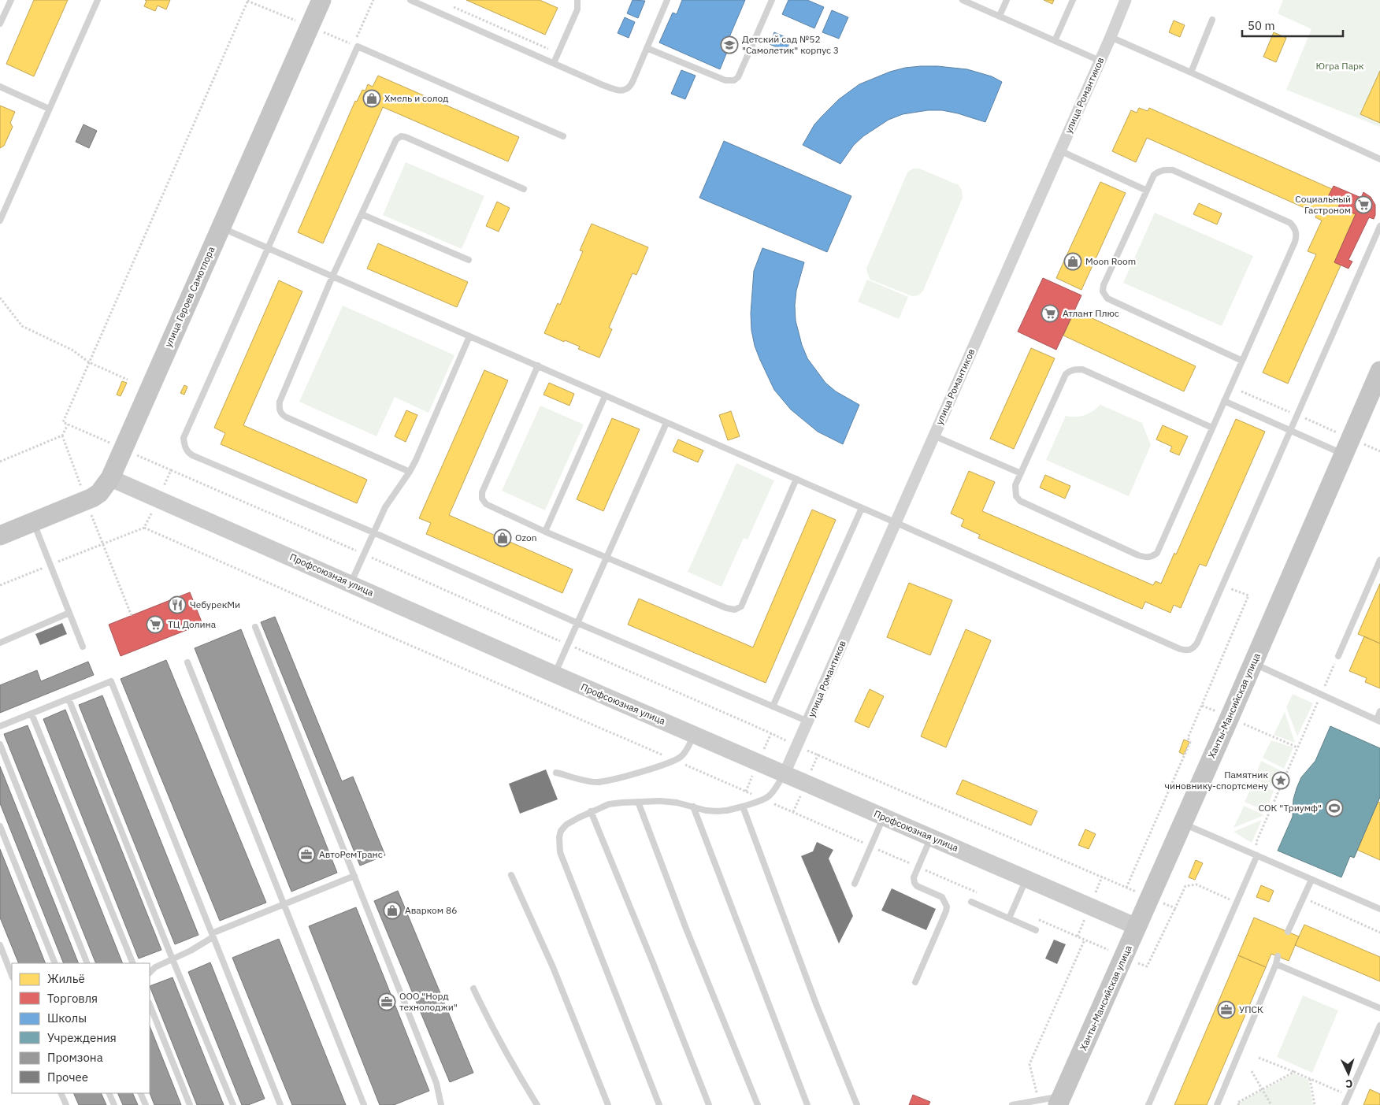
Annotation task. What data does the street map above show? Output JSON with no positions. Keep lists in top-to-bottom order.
{
  "streets": {
    "main road": ["улица Героев Самотлора", "Профсоюзная улица", "Ханты-Мансийская улица"],
    "street": ["улица Романтиков"]
  },
  "crossings": [
    ["улица Романтиков", "Профсоюзная улица"],
    ["улица Героев Самотлора", "Профсоюзная улица"],
    ["Профсоюзная улица", "Ханты-Мансийская улица"]
  ],
  "parks": ["Югра Парк"],
  "places": {
    "school or university": ["Детский сад №52 \"Самолетик\" корпус 3"],
    "shop": [
      "Хмель и солод",
      "Moon Room",
      "Ozon",
      "Аварком 86"
    ],
    "supermarket": ["Социальный Гастроном", "Атлант Плюс", "ТЦ Долина"],
    "restaurant": ["ЧебурекМи"],
    "place": ["Памятник чиновнику-спортсмену"],
    "sports": ["СОК \"Триумф\""],
    "office": ["АвтоРемТранс", "ООО \"Норд технолоджи\"", "УПСК"]
  },
  "legend": [
    "Жильё",
    "Торговля",
    "Школы",
    "Учреждения",
    "Промзона",
    "Прочее"
  ],
  "scale_bar": "50 m",
  "north": "bottom"
}
